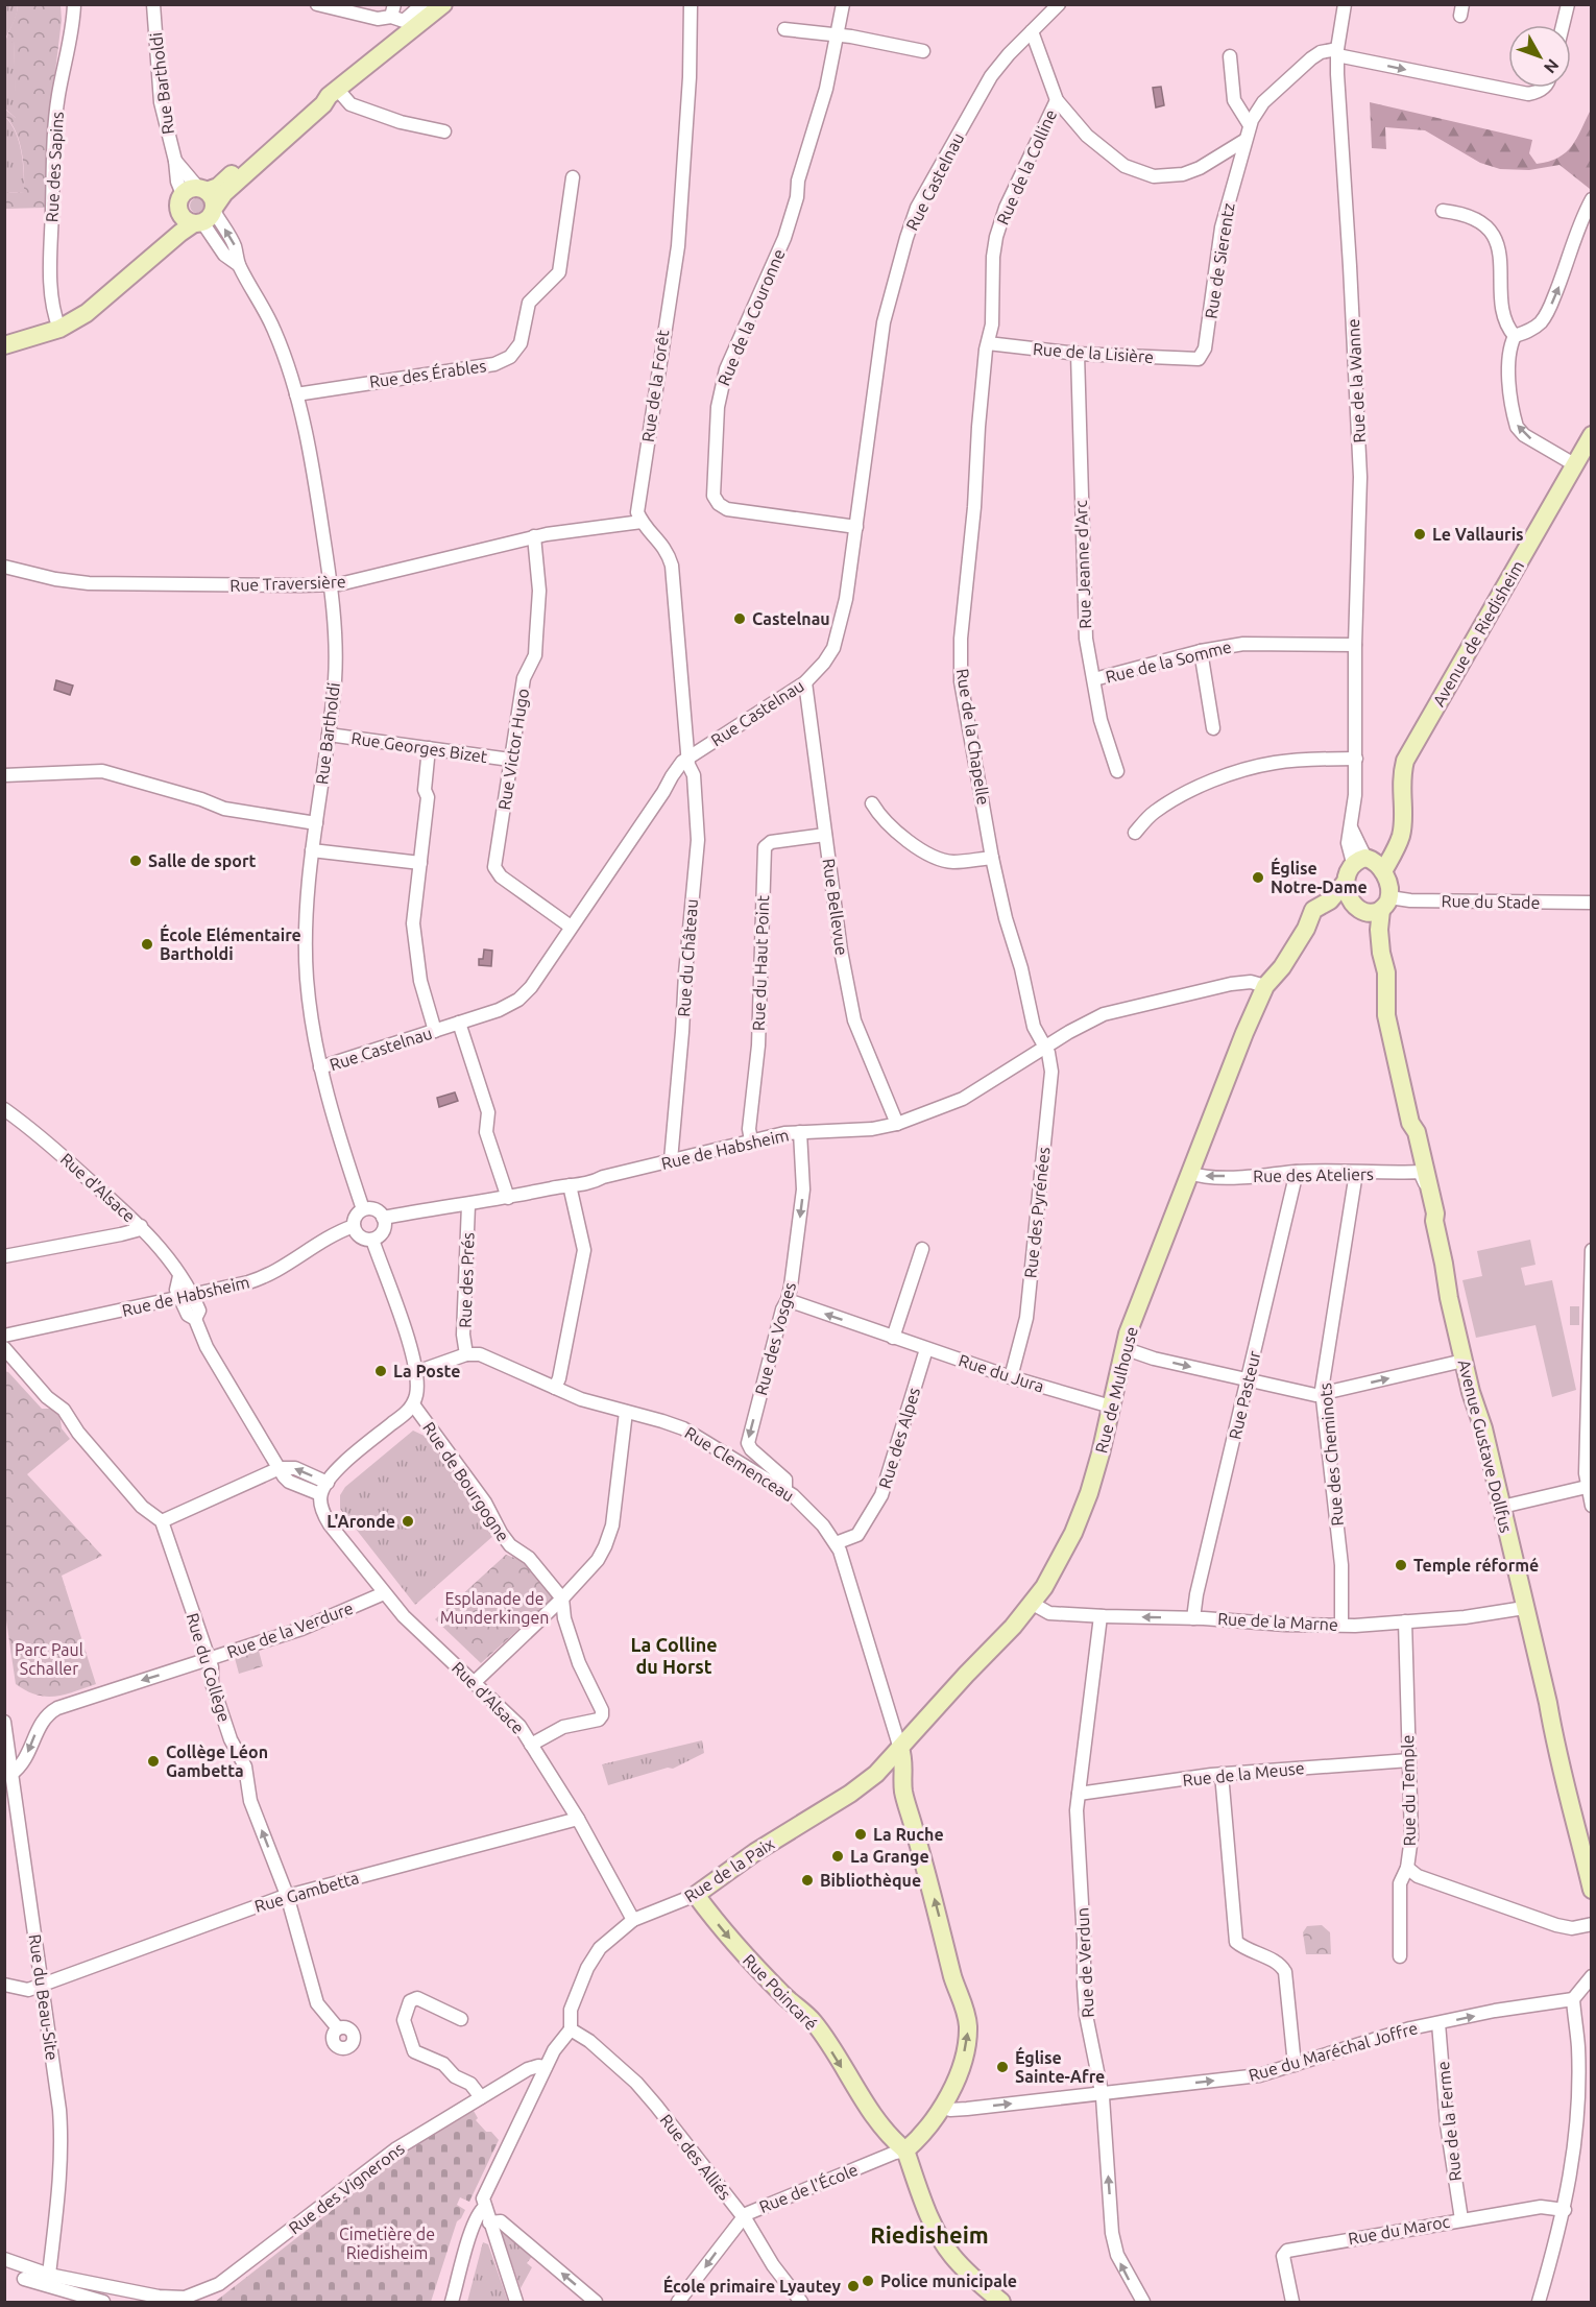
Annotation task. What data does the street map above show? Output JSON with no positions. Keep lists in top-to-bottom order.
{
  "streets": {
    "main road": [
      "Avenue de Riedisheim",
      "Rue de Mulhouse",
      "Avenue Gustave Dollfus",
      "Rue de la Paix",
      "Rue Poincaré"
    ],
    "street": [
      "Rue Bartholdi",
      "Rue des Sapins",
      "Rue de la Colline",
      "Rue Castelnau",
      "Rue de Sierentz",
      "Rue de la Couronne",
      "Rue de la Lisière",
      "Rue des Érables",
      "Rue de la Wanne",
      "Rue de la Forêt",
      "Rue Jeanne d'Arc",
      "Rue Traversière",
      "Rue de la Somme",
      "Rue de la Chapelle",
      "Rue Georges Bizet",
      "Rue Victor Hugo",
      "Rue du Stade",
      "Rue Bellevue",
      "Rue du Château",
      "Rue du Haut Point",
      "Rue de Habsheim",
      "Rue des Ateliers",
      "Rue d'Alsace",
      "Rue des Pyrénées",
      "Rue des Prés",
      "Rue des Vosges",
      "Rue du Jura",
      "Rue Pasteur",
      "Rue des Alpes",
      "Rue des Cheminots",
      "Rue Clemenceau",
      "Rue de Bourgogne",
      "Rue de la Marne",
      "Rue de la Verdure",
      "Rue du Collège",
      "Rue de la Meuse",
      "Rue du Temple",
      "Rue Gambetta",
      "Rue de Verdun",
      "Rue du Beau-Site",
      "Rue du Maréchal Joffre",
      "Rue de la Ferme",
      "Rue des Alliés",
      "Rue des Vignerons",
      "Rue de l'École",
      "Rue du Maroc"
    ]
  },
  "crossings": [
    ["Rue Bartholdi", "Rue Castelnau"],
    ["Rue Bartholdi", "Rue des Érables"],
    ["Rue Bartholdi", "Rue Traversière"],
    ["Rue Bartholdi", "Rue Georges Bizet"],
    ["Rue Bartholdi", "Rue de Habsheim"],
    ["Rue de la Colline", "Rue Castelnau"],
    ["Rue de la Colline", "Rue de la Lisière"],
    ["Rue de la Colline", "Rue de la Chapelle"],
    ["Rue Castelnau", "Rue de la Couronne"],
    ["Rue Castelnau", "Rue Victor Hugo"],
    ["Rue Castelnau", "Rue Bellevue"],
    ["Rue Castelnau", "Rue du Château"],
    ["Rue de Sierentz", "Rue de la Lisière"],
    ["Rue de Sierentz", "Rue de la Wanne"],
    ["Rue de la Lisière", "Rue Jeanne d'Arc"],
    ["Rue de la Lisière", "Rue de la Chapelle"],
    ["Rue de la Wanne", "Avenue de Riedisheim"],
    ["Rue de la Wanne", "Rue de la Somme"],
    ["Rue de la Wanne", "Rue du Stade"],
    ["Rue de la Wanne", "Rue de Mulhouse"],
    ["Rue de la Wanne", "Avenue Gustave Dollfus"],
    ["Rue de la Forêt", "Rue Traversière"],
    ["Rue Jeanne d'Arc", "Rue de la Somme"],
    ["Rue Traversière", "Rue Victor Hugo"],
    ["Avenue de Riedisheim", "Rue du Stade"],
    ["Avenue de Riedisheim", "Rue de Mulhouse"],
    ["Avenue de Riedisheim", "Avenue Gustave Dollfus"],
    ["Rue de la Chapelle", "Rue de Habsheim"],
    ["Rue de la Chapelle", "Rue des Pyrénées"],
    ["Rue Georges Bizet", "Rue Victor Hugo"],
    ["Rue du Stade", "Rue de Mulhouse"],
    ["Rue du Stade", "Avenue Gustave Dollfus"],
    ["Rue Bellevue", "Rue du Haut Point"],
    ["Rue Bellevue", "Rue de Habsheim"],
    ["Rue du Château", "Rue de Habsheim"],
    ["Rue du Haut Point", "Rue de Habsheim"],
    ["Rue de Habsheim", "Rue d'Alsace"],
    ["Rue de Habsheim", "Rue des Pyrénées"],
    ["Rue de Habsheim", "Rue des Prés"],
    ["Rue de Habsheim", "Rue des Vosges"],
    ["Rue de Habsheim", "Rue de Mulhouse"],
    ["Rue des Ateliers", "Rue de Mulhouse"],
    ["Rue des Ateliers", "Rue Pasteur"],
    ["Rue des Ateliers", "Avenue Gustave Dollfus"],
    ["Rue des Ateliers", "Rue des Cheminots"],
    ["Rue d'Alsace", "Rue de Bourgogne"],
    ["Rue d'Alsace", "Rue de la Verdure"],
    ["Rue d'Alsace", "Rue de la Paix"],
    ["Rue d'Alsace", "Rue Gambetta"],
    ["Rue des Pyrénées", "Rue du Jura"],
    ["Rue des Prés", "Rue Clemenceau"],
    ["Rue des Vosges", "Rue du Jura"],
    ["Rue des Vosges", "Rue Clemenceau"],
    ["Rue du Jura", "Rue de Mulhouse"],
    ["Rue du Jura", "Rue des Alpes"],
    ["Rue de Mulhouse", "Avenue Gustave Dollfus"],
    ["Rue de Mulhouse", "Rue Clemenceau"],
    ["Rue de Mulhouse", "Rue de la Marne"],
    ["Rue de Mulhouse", "Rue de la Paix"],
    ["Rue Pasteur", "Rue de la Marne"],
    ["Rue des Alpes", "Rue Clemenceau"],
    ["Avenue Gustave Dollfus", "Rue de la Marne"],
    ["Rue des Cheminots", "Rue de la Marne"],
    ["Rue Clemenceau", "Rue de la Paix"],
    ["Rue de la Marne", "Rue du Temple"],
    ["Rue de la Marne", "Rue de Verdun"],
    ["Rue de la Verdure", "Rue du Collège"],
    ["Rue de la Verdure", "Rue du Beau-Site"],
    ["Rue du Collège", "Rue Gambetta"],
    ["Rue de la Meuse", "Rue du Temple"],
    ["Rue de la Meuse", "Rue de Verdun"],
    ["Rue de la Paix", "Rue Poincaré"],
    ["Rue de la Paix", "Rue des Alliés"],
    ["Rue Gambetta", "Rue du Beau-Site"],
    ["Rue de Verdun", "Rue du Maréchal Joffre"],
    ["Rue Poincaré", "Rue de l'École"],
    ["Rue du Beau-Site", "Rue des Vignerons"],
    ["Rue du Maréchal Joffre", "Rue de la Ferme"],
    ["Rue de la Ferme", "Rue du Maroc"],
    ["Rue des Alliés", "Rue de l'École"]
  ],
  "one_way": [
    "Rue des Ateliers",
    "Rue des Vosges",
    "Rue de la Verdure",
    "Rue du Collège",
    "Rue Poincaré",
    "Rue du Maréchal Joffre",
    "Rue de l'École"
  ],
  "districts": ["La Colline du Horst", "Riedisheim"],
  "parks": ["Esplanade de Munderkingen", "Parc Paul Schaller", "Cimetière de Riedisheim"],
  "places": [
    "Le Vallauris",
    "Castelnau",
    "Salle de sport",
    "Église Notre-Dame",
    "École Elémentaire Bartholdi",
    "La Poste",
    "L'Aronde",
    "Temple réformé",
    "Collège Léon Gambetta",
    "La Ruche",
    "La Grange",
    "Bibliothèque",
    "Église Sainte-Afre",
    "Police municipale",
    "École primaire Lyautey"
  ],
  "north": "bottom right"
}
